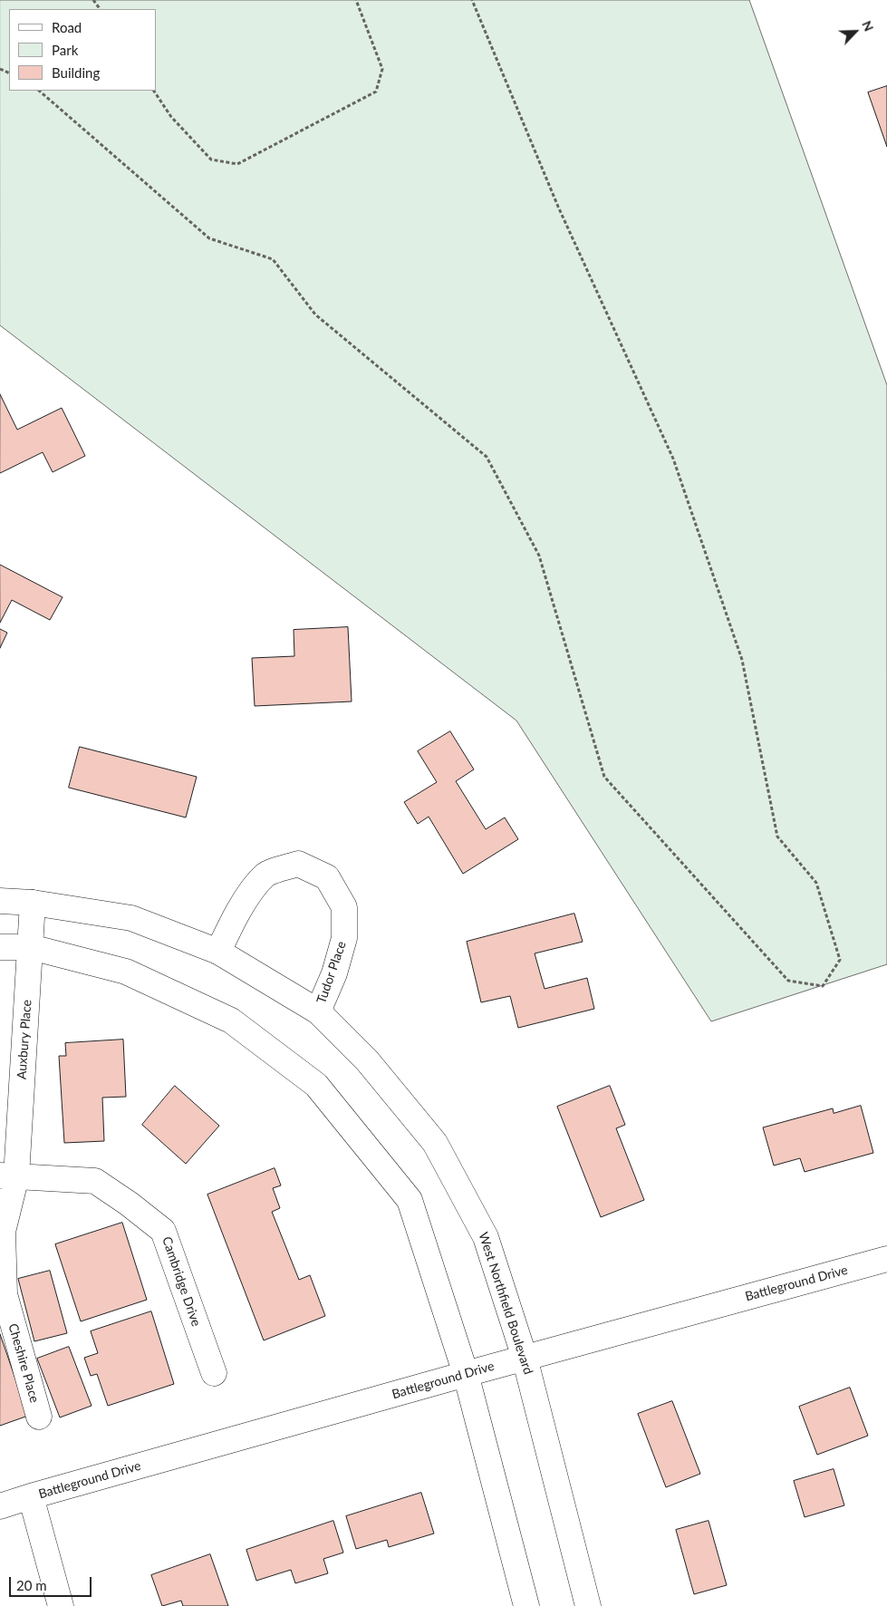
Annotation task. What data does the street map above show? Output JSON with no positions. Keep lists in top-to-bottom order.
{
  "streets": {
    "street": [
      "Tudor Place",
      "Auxbury Place",
      "Cambridge Drive",
      "Battleground Drive",
      "West Northfield Boulevard",
      "Cheshire Place"
    ]
  },
  "crossings": [
    ["Tudor Place", "West Northfield Boulevard"],
    ["Auxbury Place", "Cambridge Drive"],
    ["Auxbury Place", "West Northfield Boulevard"],
    ["Auxbury Place", "Cheshire Place"],
    ["Cambridge Drive", "Cheshire Place"],
    ["Battleground Drive", "West Northfield Boulevard"]
  ],
  "legend": ["Road", "Park", "Building"],
  "scale_bar": "20 m",
  "north": "top right"
}
